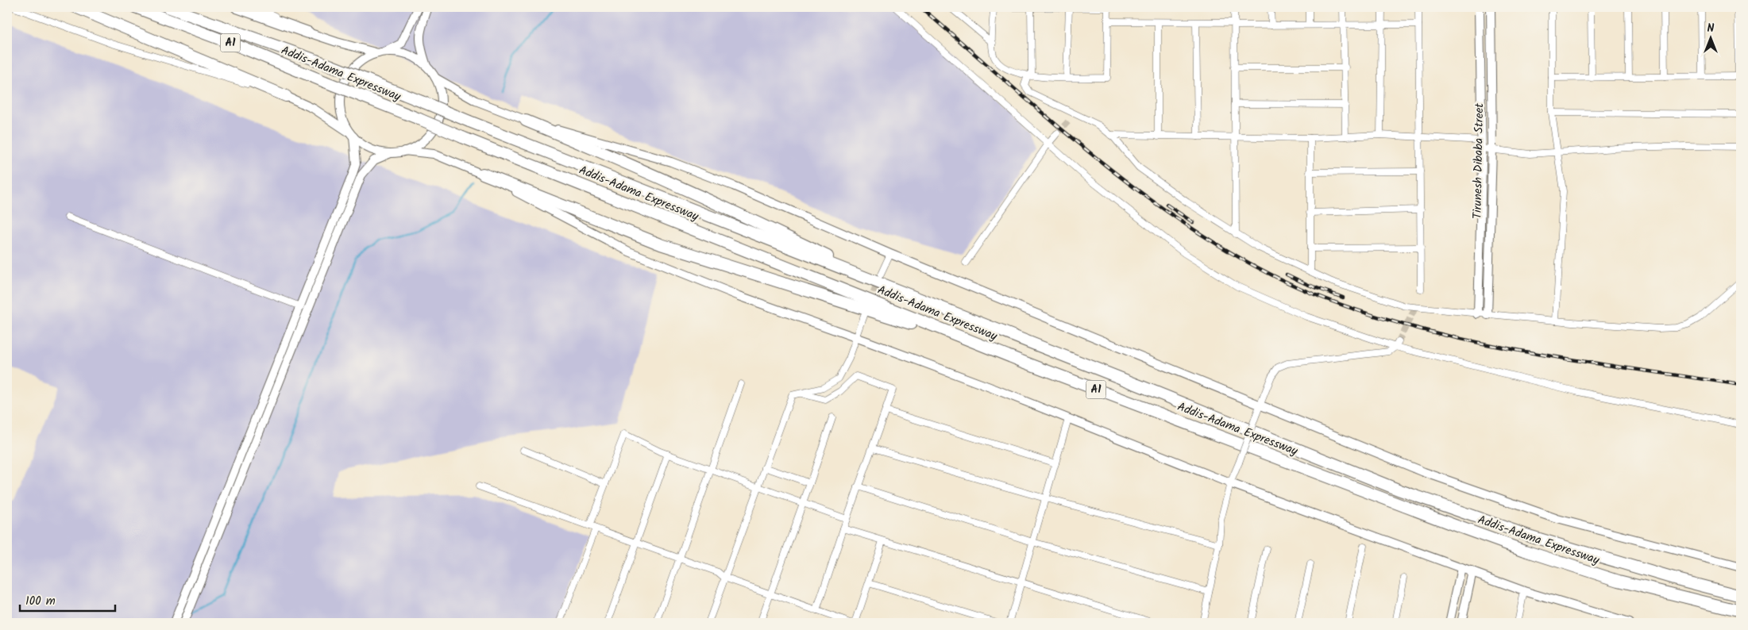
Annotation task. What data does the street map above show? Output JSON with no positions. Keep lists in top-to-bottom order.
{
  "streets": {
    "highway": ["A1", "Addis-Adama Expressway"],
    "street": ["Tirunesh Dibaba Street"]
  },
  "scale_bar": "100 m",
  "north": "top"
}
